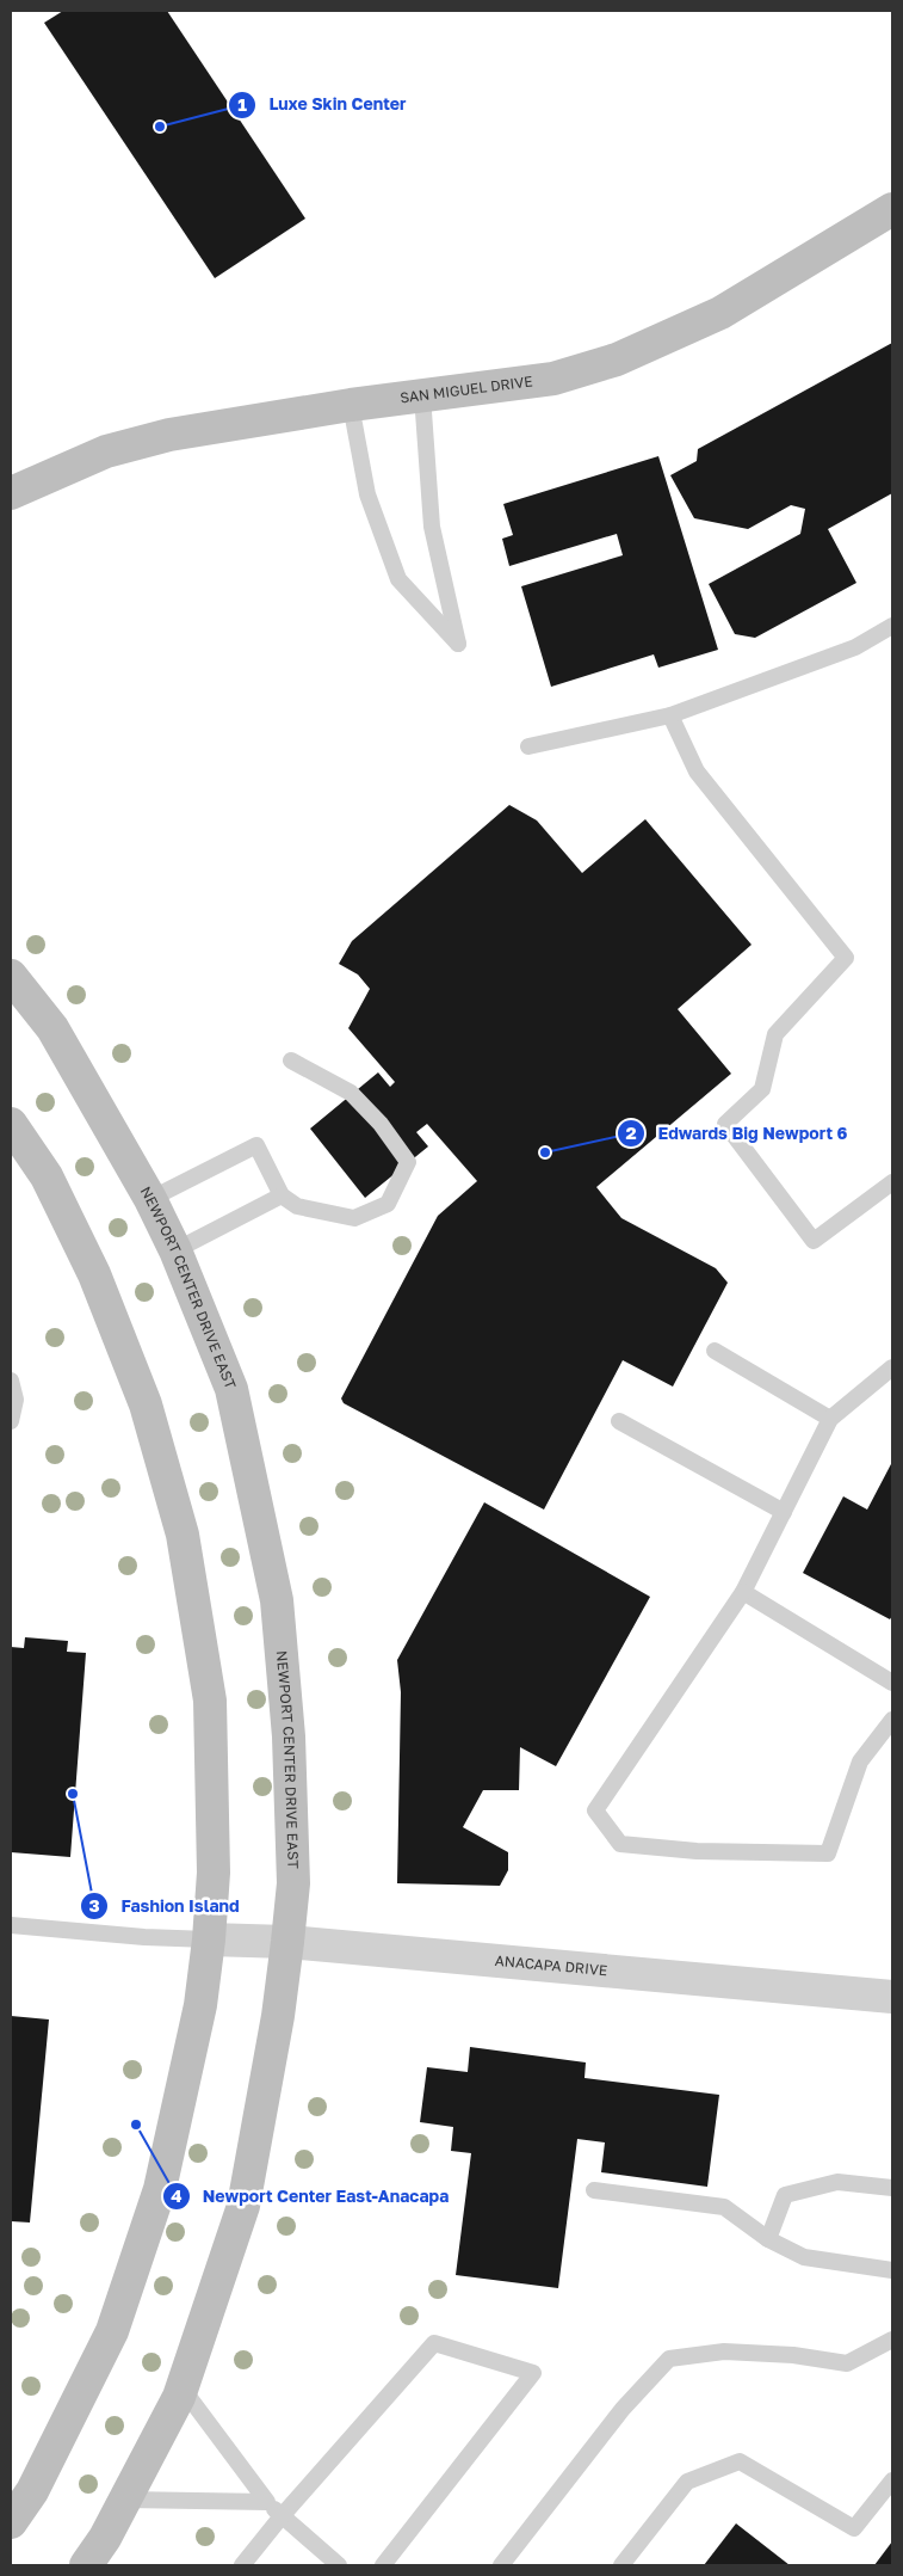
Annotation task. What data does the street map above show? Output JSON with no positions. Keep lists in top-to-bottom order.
{
  "streets": {
    "main road": ["SAN MIGUEL DRIVE", "NEWPORT CENTER DRIVE EAST"],
    "street": ["ANACAPA DRIVE"]
  },
  "crossings": [
    ["NEWPORT CENTER DRIVE EAST", "ANACAPA DRIVE"]
  ],
  "places": [
    "Luxe Skin Center",
    "Edwards Big Newport 6",
    "Fashion Island",
    "Newport Center East-Anacapa"
  ]
}
